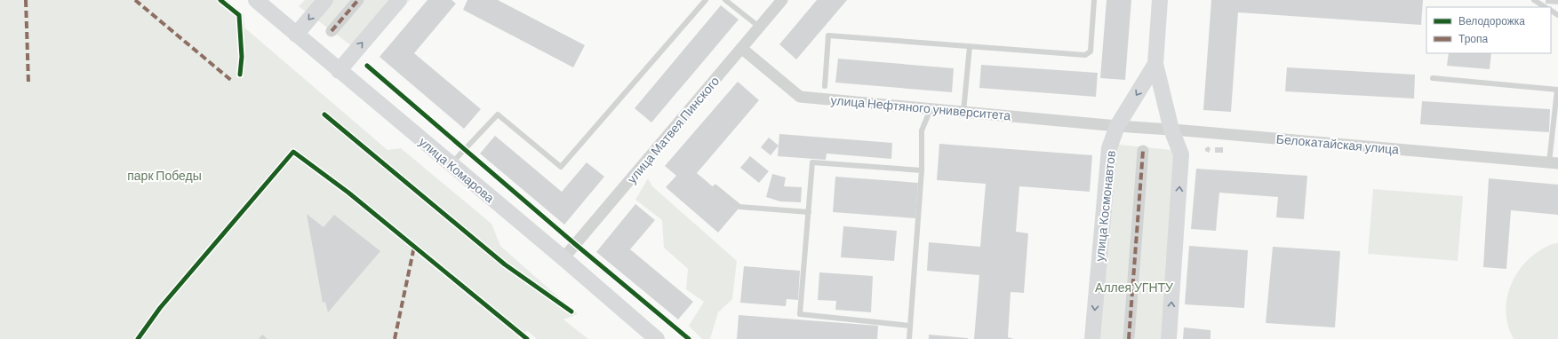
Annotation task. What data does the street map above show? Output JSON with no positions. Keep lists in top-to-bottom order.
{
  "streets": {
    "main road": ["улица Комарова", "улица Космонавтов"],
    "street": ["улица Нефтяного университета", "улица Матвея Пинского", "Белокатайская улица"]
  },
  "crossings": [
    ["улица Нефтяного университета", "улица Матвея Пинского"],
    ["улица Нефтяного университета", "Белокатайская улица"],
    ["улица Нефтяного университета", "улица Космонавтов"],
    ["улица Матвея Пинского", "улица Комарова"],
    ["Белокатайская улица", "улица Космонавтов"]
  ],
  "parks": ["парк Победы", "Аллея УГНТУ"],
  "legend": ["Велодорожка", "Тропа"]
}
